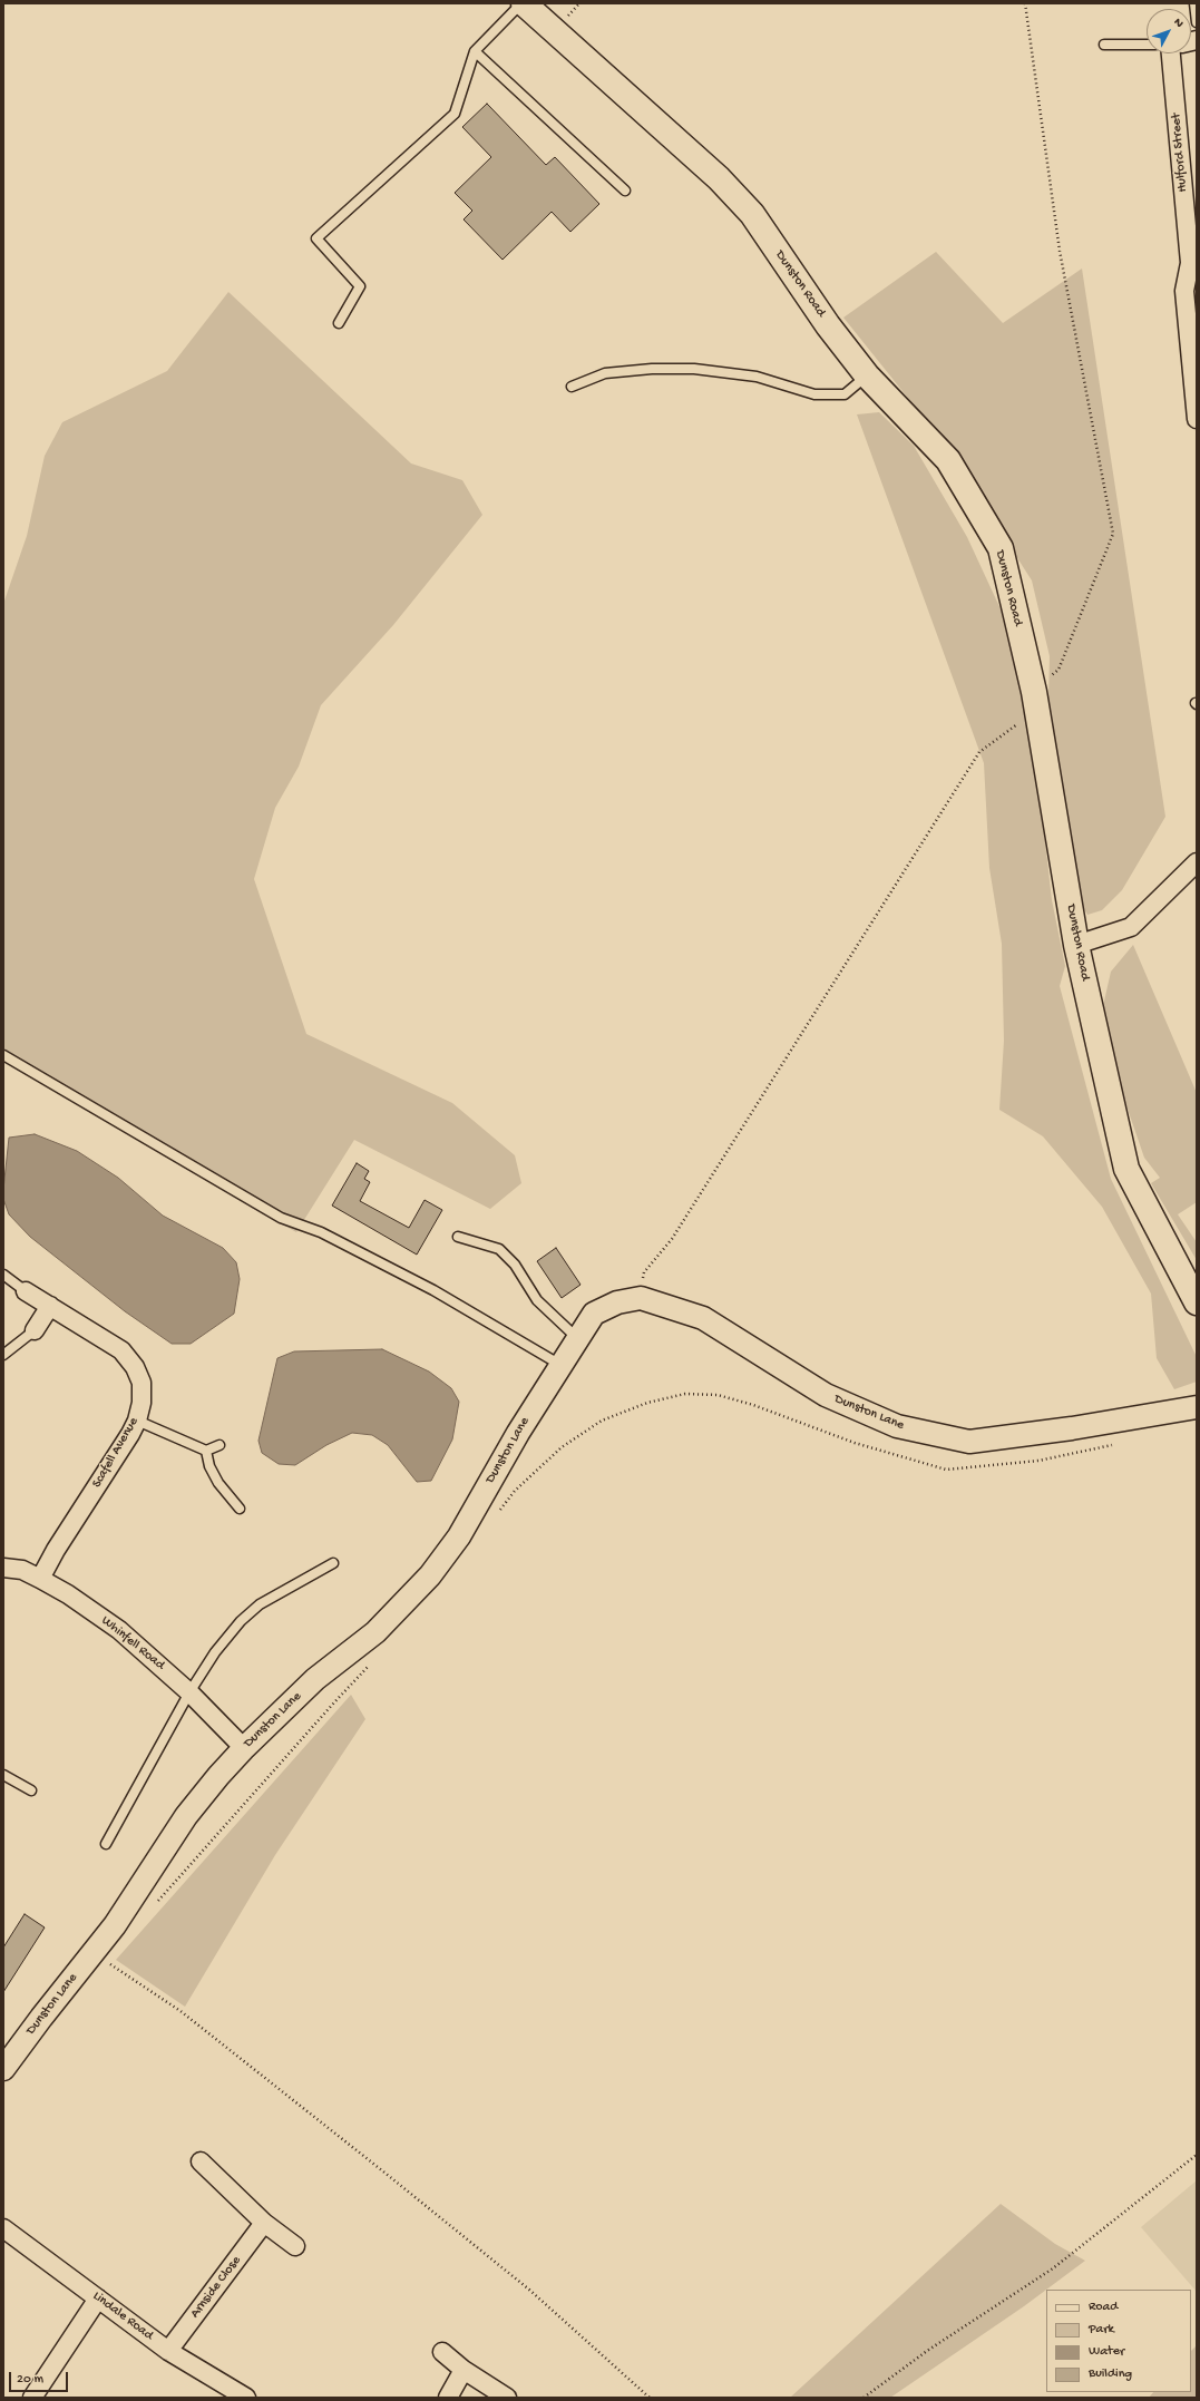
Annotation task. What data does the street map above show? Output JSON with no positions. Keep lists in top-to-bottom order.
{
  "streets": {
    "main road": ["Dunston Road"],
    "street": [
      "Hulford Street",
      "Dunston Lane",
      "Scafell Avenue",
      "Whinfell Road",
      "Arnside Close",
      "Lindale Road"
    ]
  },
  "crossings": [
    ["Dunston Lane", "Whinfell Road"],
    ["Scafell Avenue", "Whinfell Road"],
    ["Arnside Close", "Lindale Road"]
  ],
  "legend": [
    "Road",
    "Park",
    "Water",
    "Building"
  ],
  "scale_bar": "20 m",
  "north": "top right"
}
